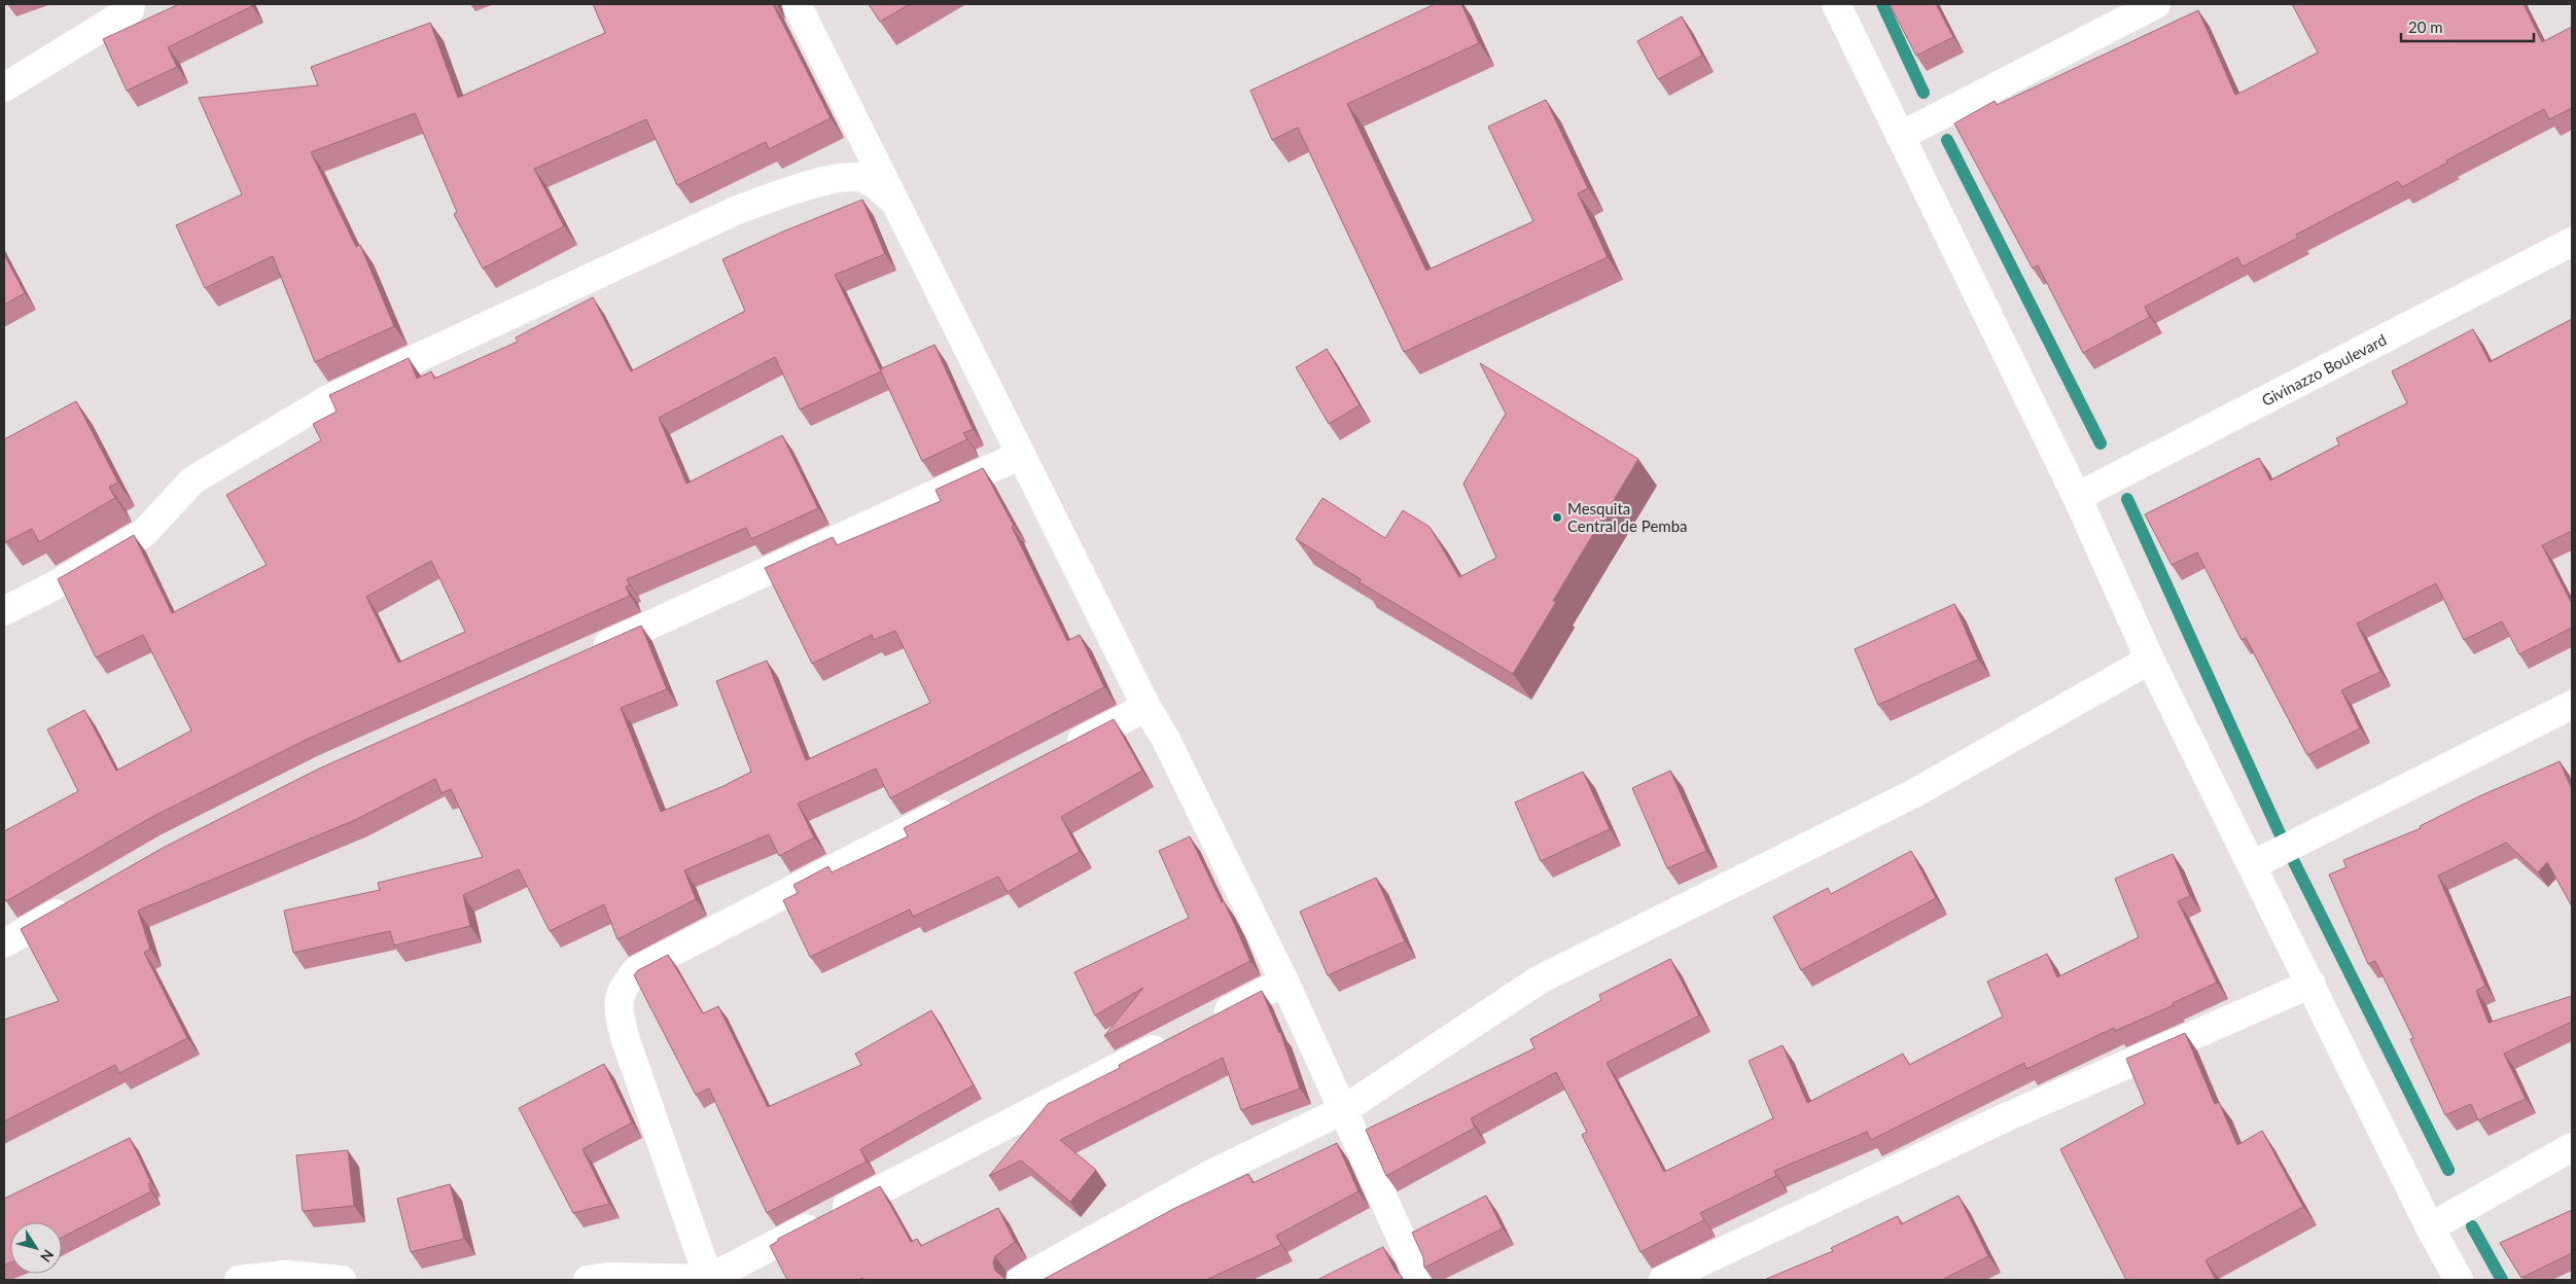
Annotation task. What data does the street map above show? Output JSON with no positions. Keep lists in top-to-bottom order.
{
  "streets": {
    "street": ["Givinazzo Boulevard"]
  },
  "places": ["Mesquita Central de Pemba"],
  "scale_bar": "20 m",
  "north": "bottom right"
}
